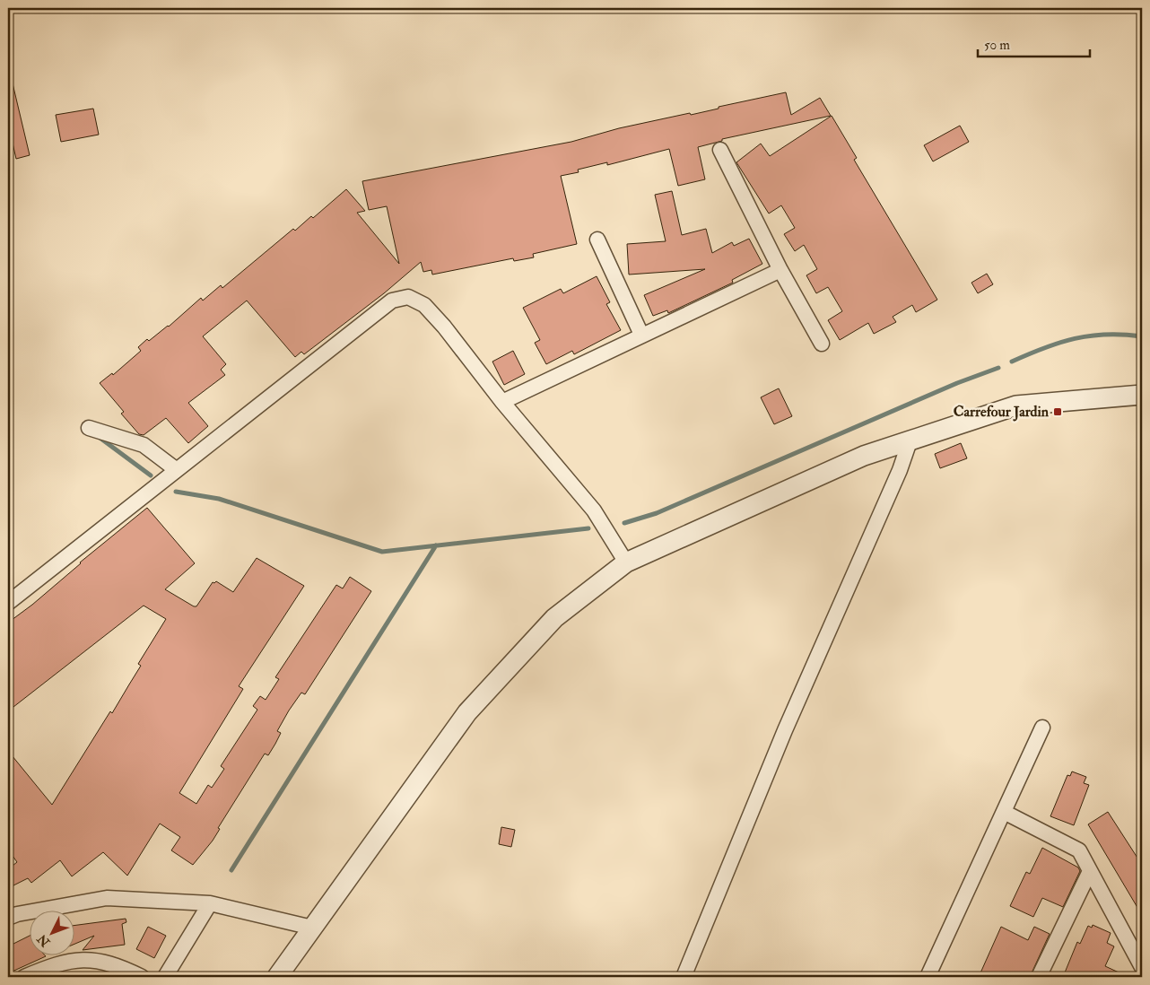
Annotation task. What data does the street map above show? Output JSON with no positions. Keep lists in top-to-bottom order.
{
  "places": {
    "transit": ["Carrefour Jardin"]
  },
  "scale_bar": "50 m",
  "north": "bottom left"
}
